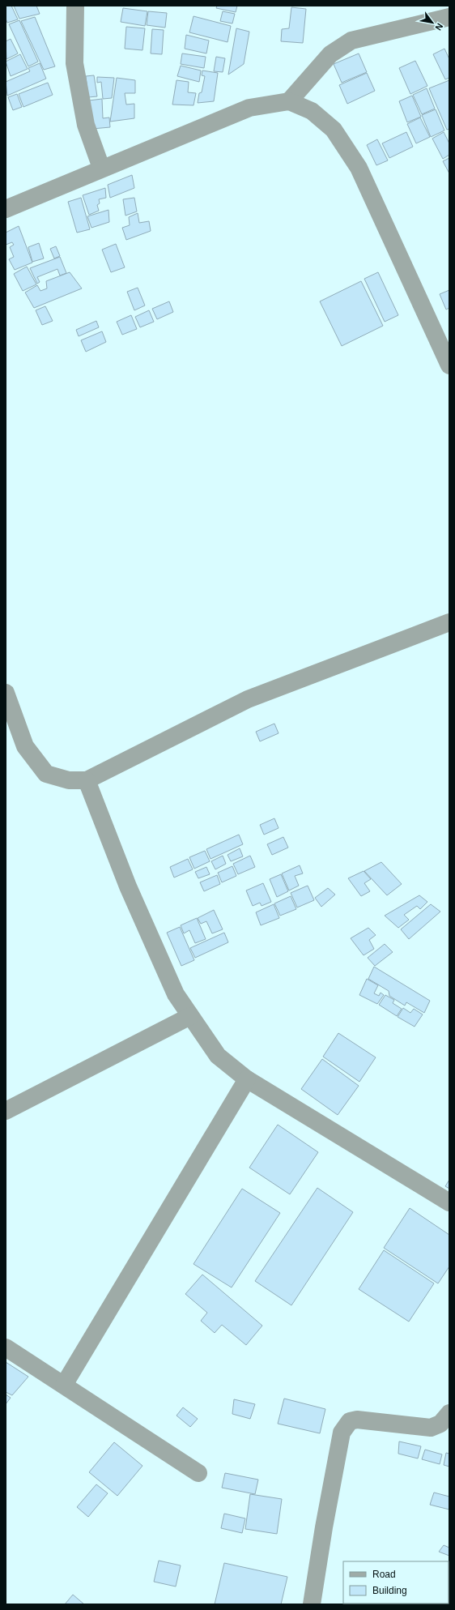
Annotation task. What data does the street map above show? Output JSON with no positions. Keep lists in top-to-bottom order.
{
  "legend": ["Road", "Building"],
  "north": "bottom right"
}
